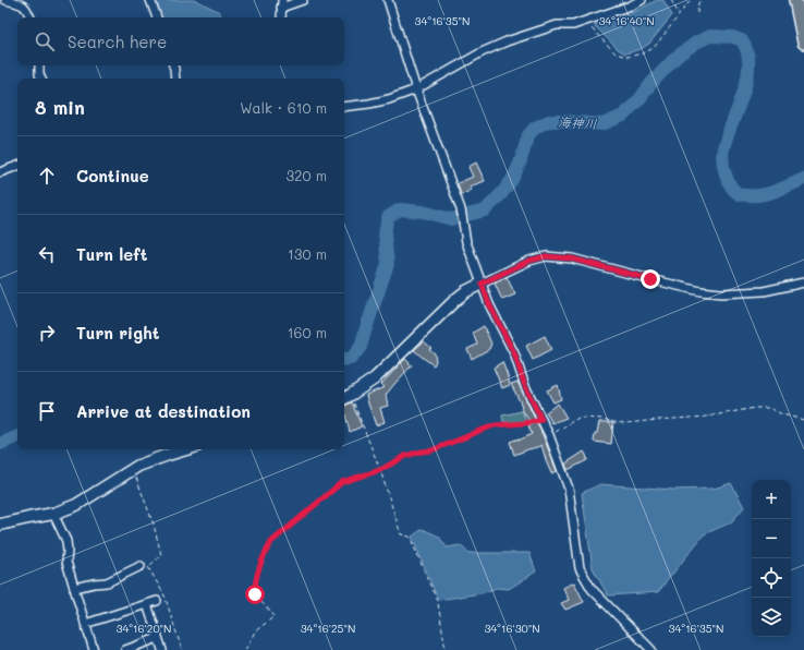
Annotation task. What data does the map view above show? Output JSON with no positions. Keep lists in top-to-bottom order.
{
  "water": ["海神川"],
  "page": {
    "search": "Search here",
    "heading": ["8 min", "Walk · 610 m"],
    "list": [
      ["Continue", "320 m"],
      ["Turn left", "130 m"],
      ["Turn right", "160 m"],
      "Arrive at destination"
    ],
    "map_buttons": ["+", "−"]
  },
  "coordinates": [
    "34°16'35\"N",
    "34°16'40\"N",
    "34°16'20\"N",
    "34°16'25\"N",
    "34°16'30\"N"
  ]
}
